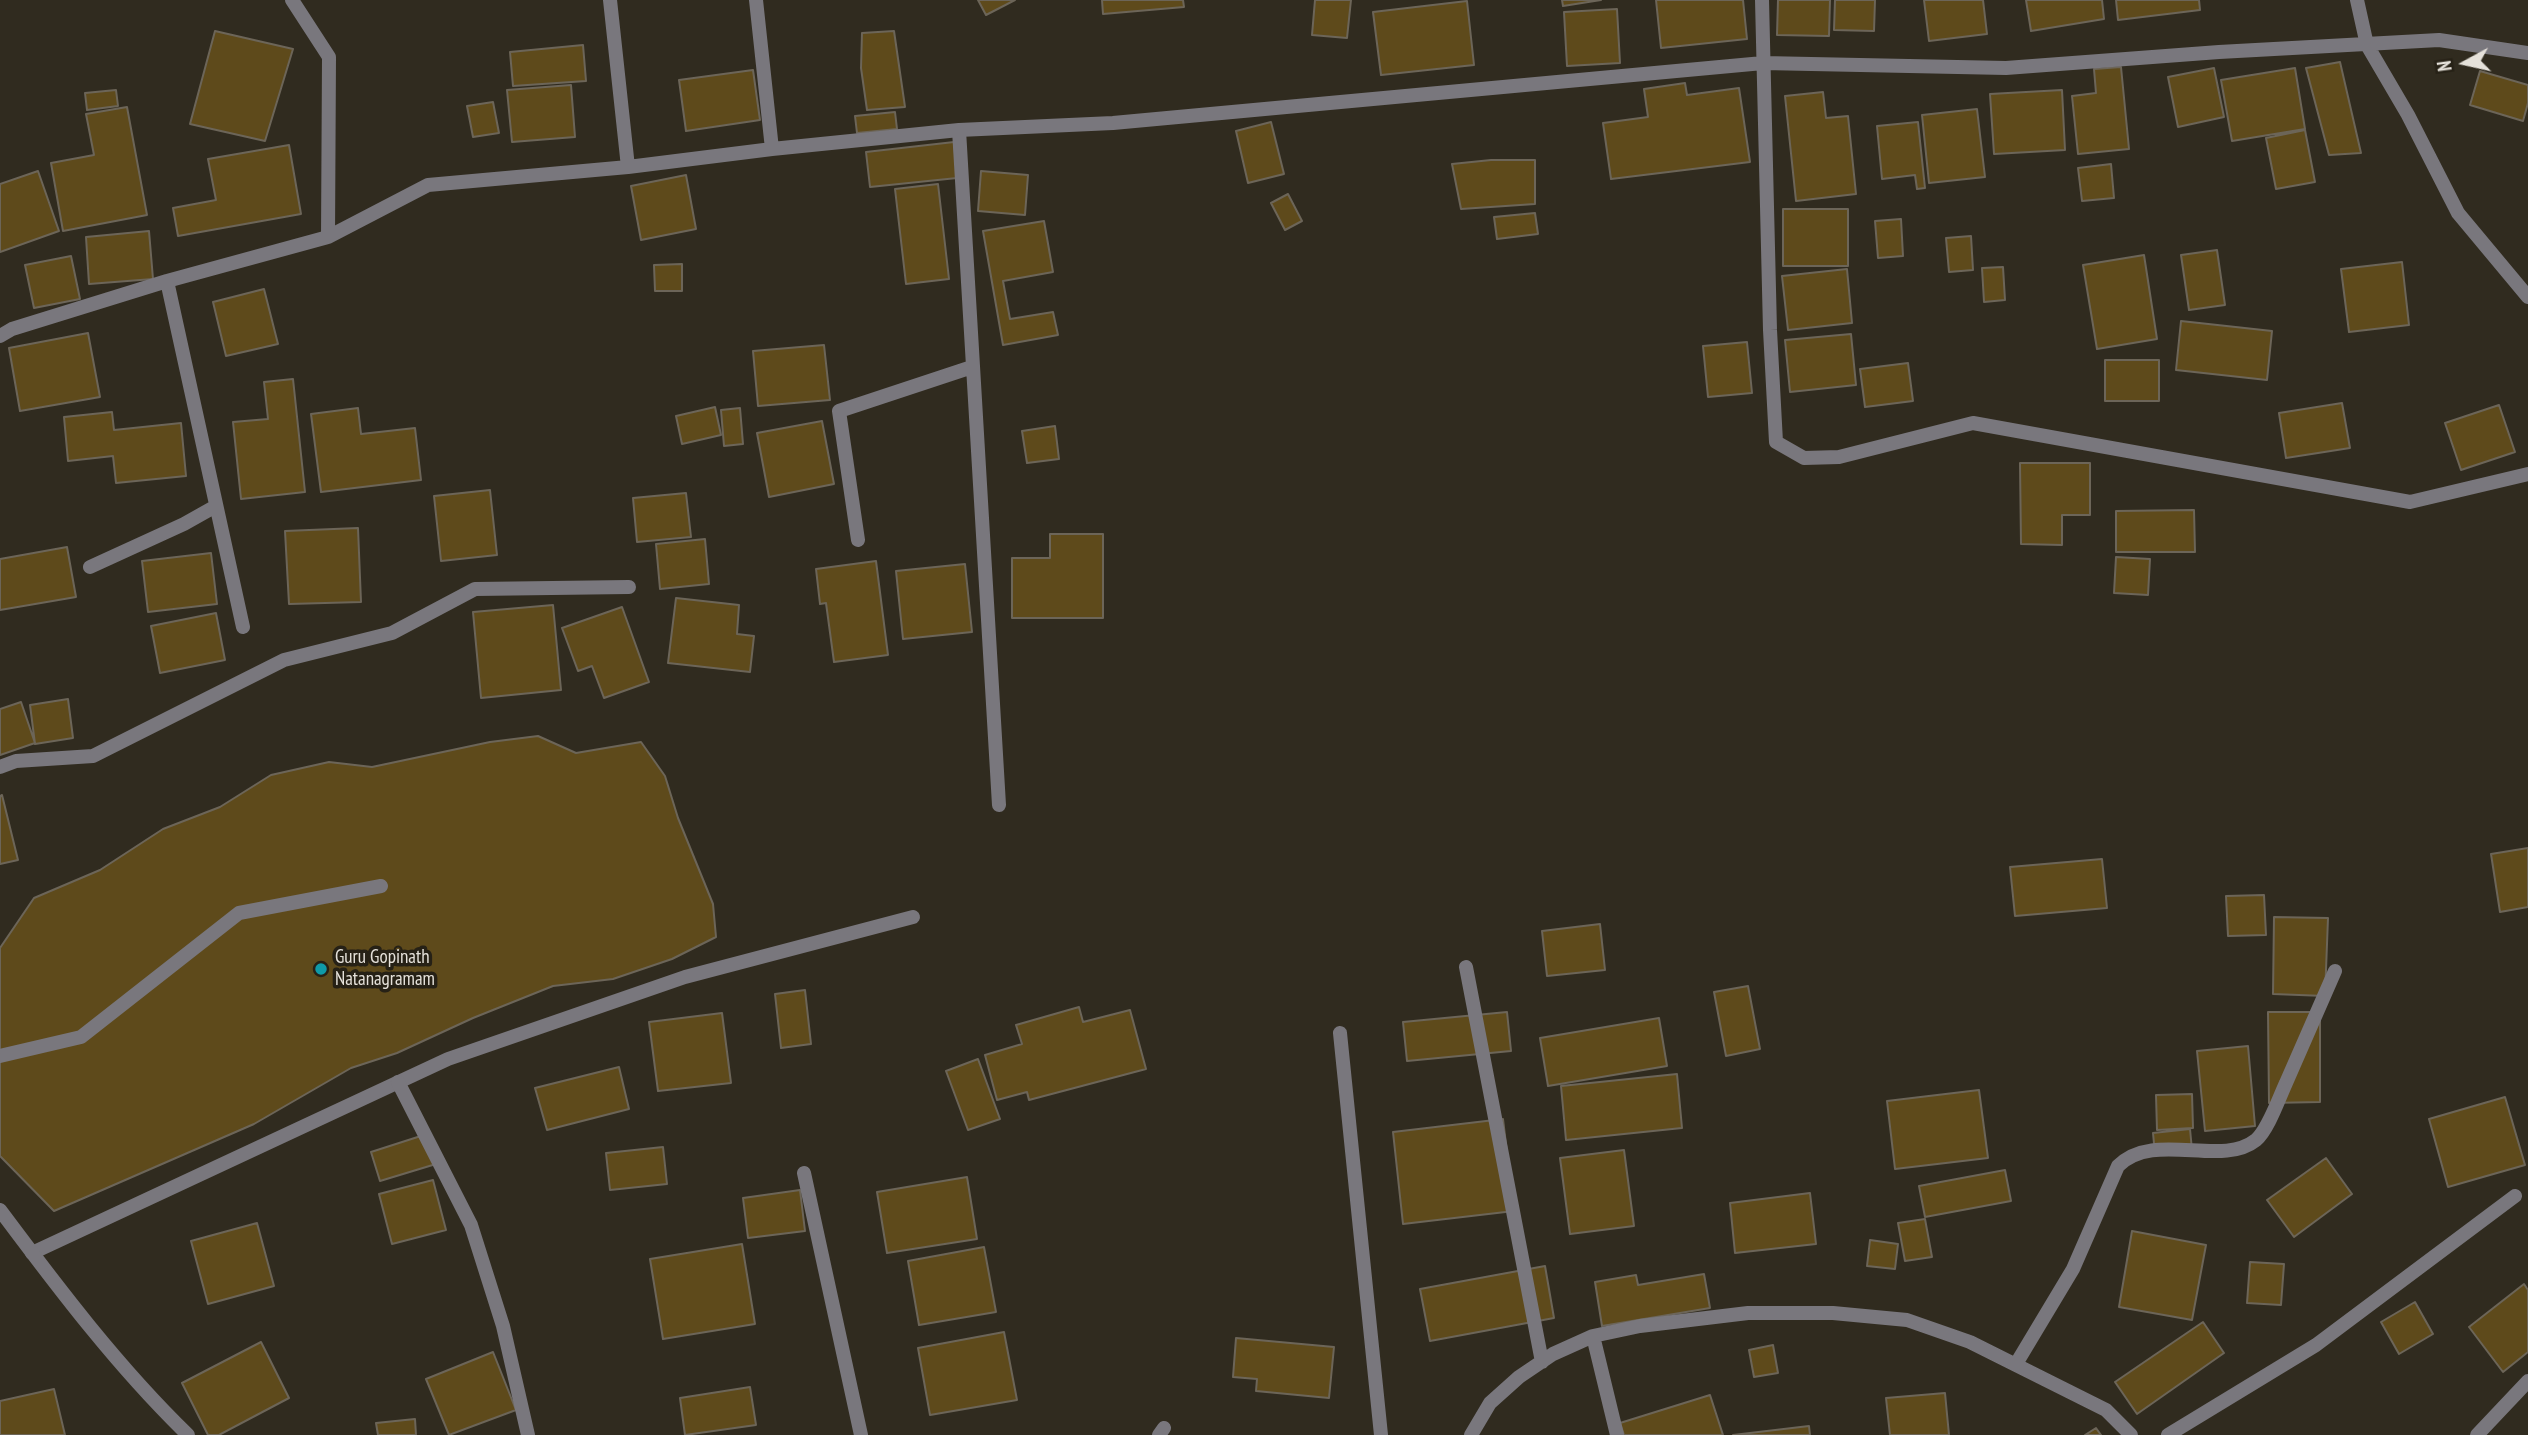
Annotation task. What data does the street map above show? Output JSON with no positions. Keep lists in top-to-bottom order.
{
  "places": ["Guru Gopinath Natanagramam"],
  "north": "left"
}
